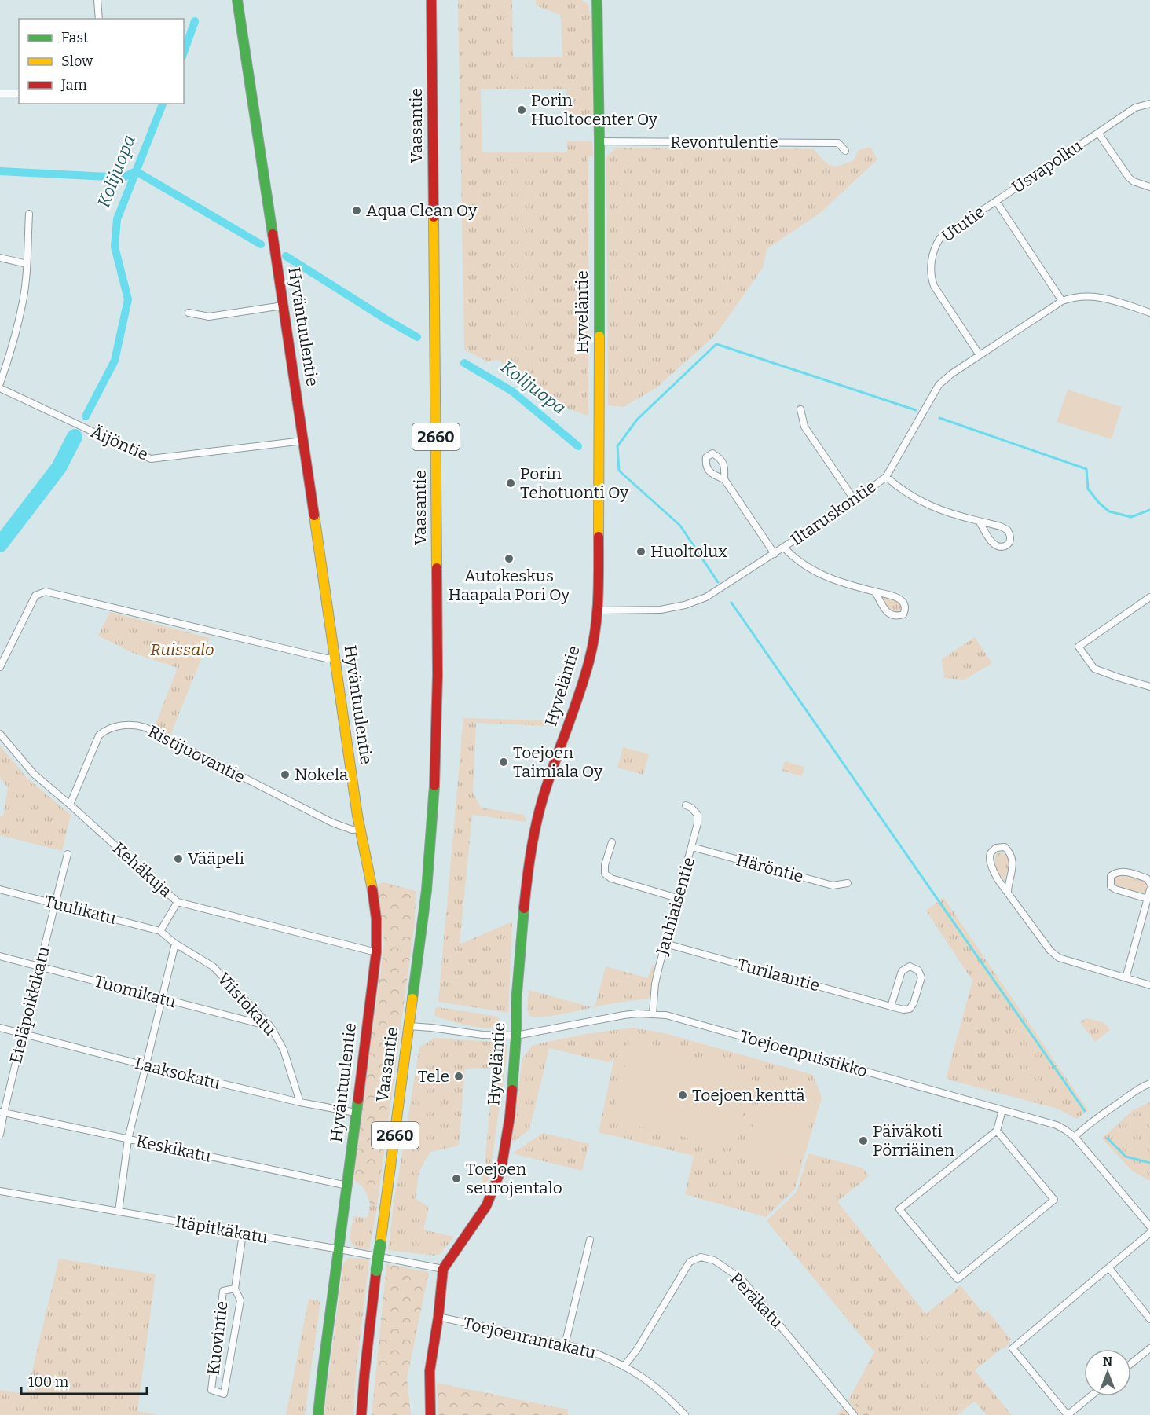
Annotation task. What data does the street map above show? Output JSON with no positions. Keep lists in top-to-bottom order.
{
  "streets": {
    "street": [
      "Vaasantie",
      "Revontulentie",
      "Usvapolku",
      "Ututie",
      "Hyveläntie",
      "Hyväntuulentie",
      "2660",
      "Äijöntie",
      "Iltaruskontie",
      "Ristijuovantie",
      "Häröntie",
      "Kehäkuja",
      "Jauhiaisentie",
      "Tuulikatu",
      "Turilaantie",
      "Tuomikatu",
      "Viistokatu",
      "Eteläpoikkikatu",
      "Toejoenpuistikko",
      "Laaksokatu",
      "Keskikatu",
      "Itäpitkäkatu",
      "Peräkatu",
      "Kuovintie",
      "Toejoenrantakatu"
    ]
  },
  "crossings": [
    ["Vaasantie", "Toejoenpuistikko"],
    ["Revontulentie", "Hyveläntie"],
    ["Usvapolku", "Ututie"],
    ["Ututie", "Iltaruskontie"],
    ["Hyveläntie", "Iltaruskontie"],
    ["Hyveläntie", "Toejoenpuistikko"],
    ["Hyveläntie", "Itäpitkäkatu"],
    ["Hyveläntie", "Toejoenrantakatu"],
    ["Hyväntuulentie", "Äijöntie"],
    ["Hyväntuulentie", "Ristijuovantie"],
    ["Hyväntuulentie", "Kehäkuja"],
    ["Hyväntuulentie", "Laaksokatu"],
    ["Hyväntuulentie", "Keskikatu"],
    ["Hyväntuulentie", "Itäpitkäkatu"],
    ["Ristijuovantie", "Kehäkuja"],
    ["Häröntie", "Jauhiaisentie"],
    ["Jauhiaisentie", "Turilaantie"],
    ["Jauhiaisentie", "Toejoenpuistikko"],
    ["Tuulikatu", "Viistokatu"],
    ["Tuulikatu", "Eteläpoikkikatu"],
    ["Tuomikatu", "Viistokatu"],
    ["Tuomikatu", "Eteläpoikkikatu"],
    ["Viistokatu", "Laaksokatu"],
    ["Eteläpoikkikatu", "Laaksokatu"],
    ["Eteläpoikkikatu", "Keskikatu"],
    ["Itäpitkäkatu", "Kuovintie"],
    ["Peräkatu", "Toejoenrantakatu"]
  ],
  "water": ["Kolijuopa"],
  "parks": ["Ruissalo"],
  "places": [
    "Porin Huoltocenter Oy",
    "Aqua Clean Oy",
    "Porin Tehotuonti Oy",
    "Huoltolux",
    "Autokeskus Haapala Pori Oy",
    "Toejoen Taimiala Oy",
    "Nokela",
    "Vääpeli",
    "Tele",
    "Toejoen kenttä",
    "Päiväkoti Pörriäinen",
    "Toejoen seurojentalo"
  ],
  "legend": ["Fast", "Slow", "Jam"],
  "scale_bar": "100 m",
  "north": "top"
}
